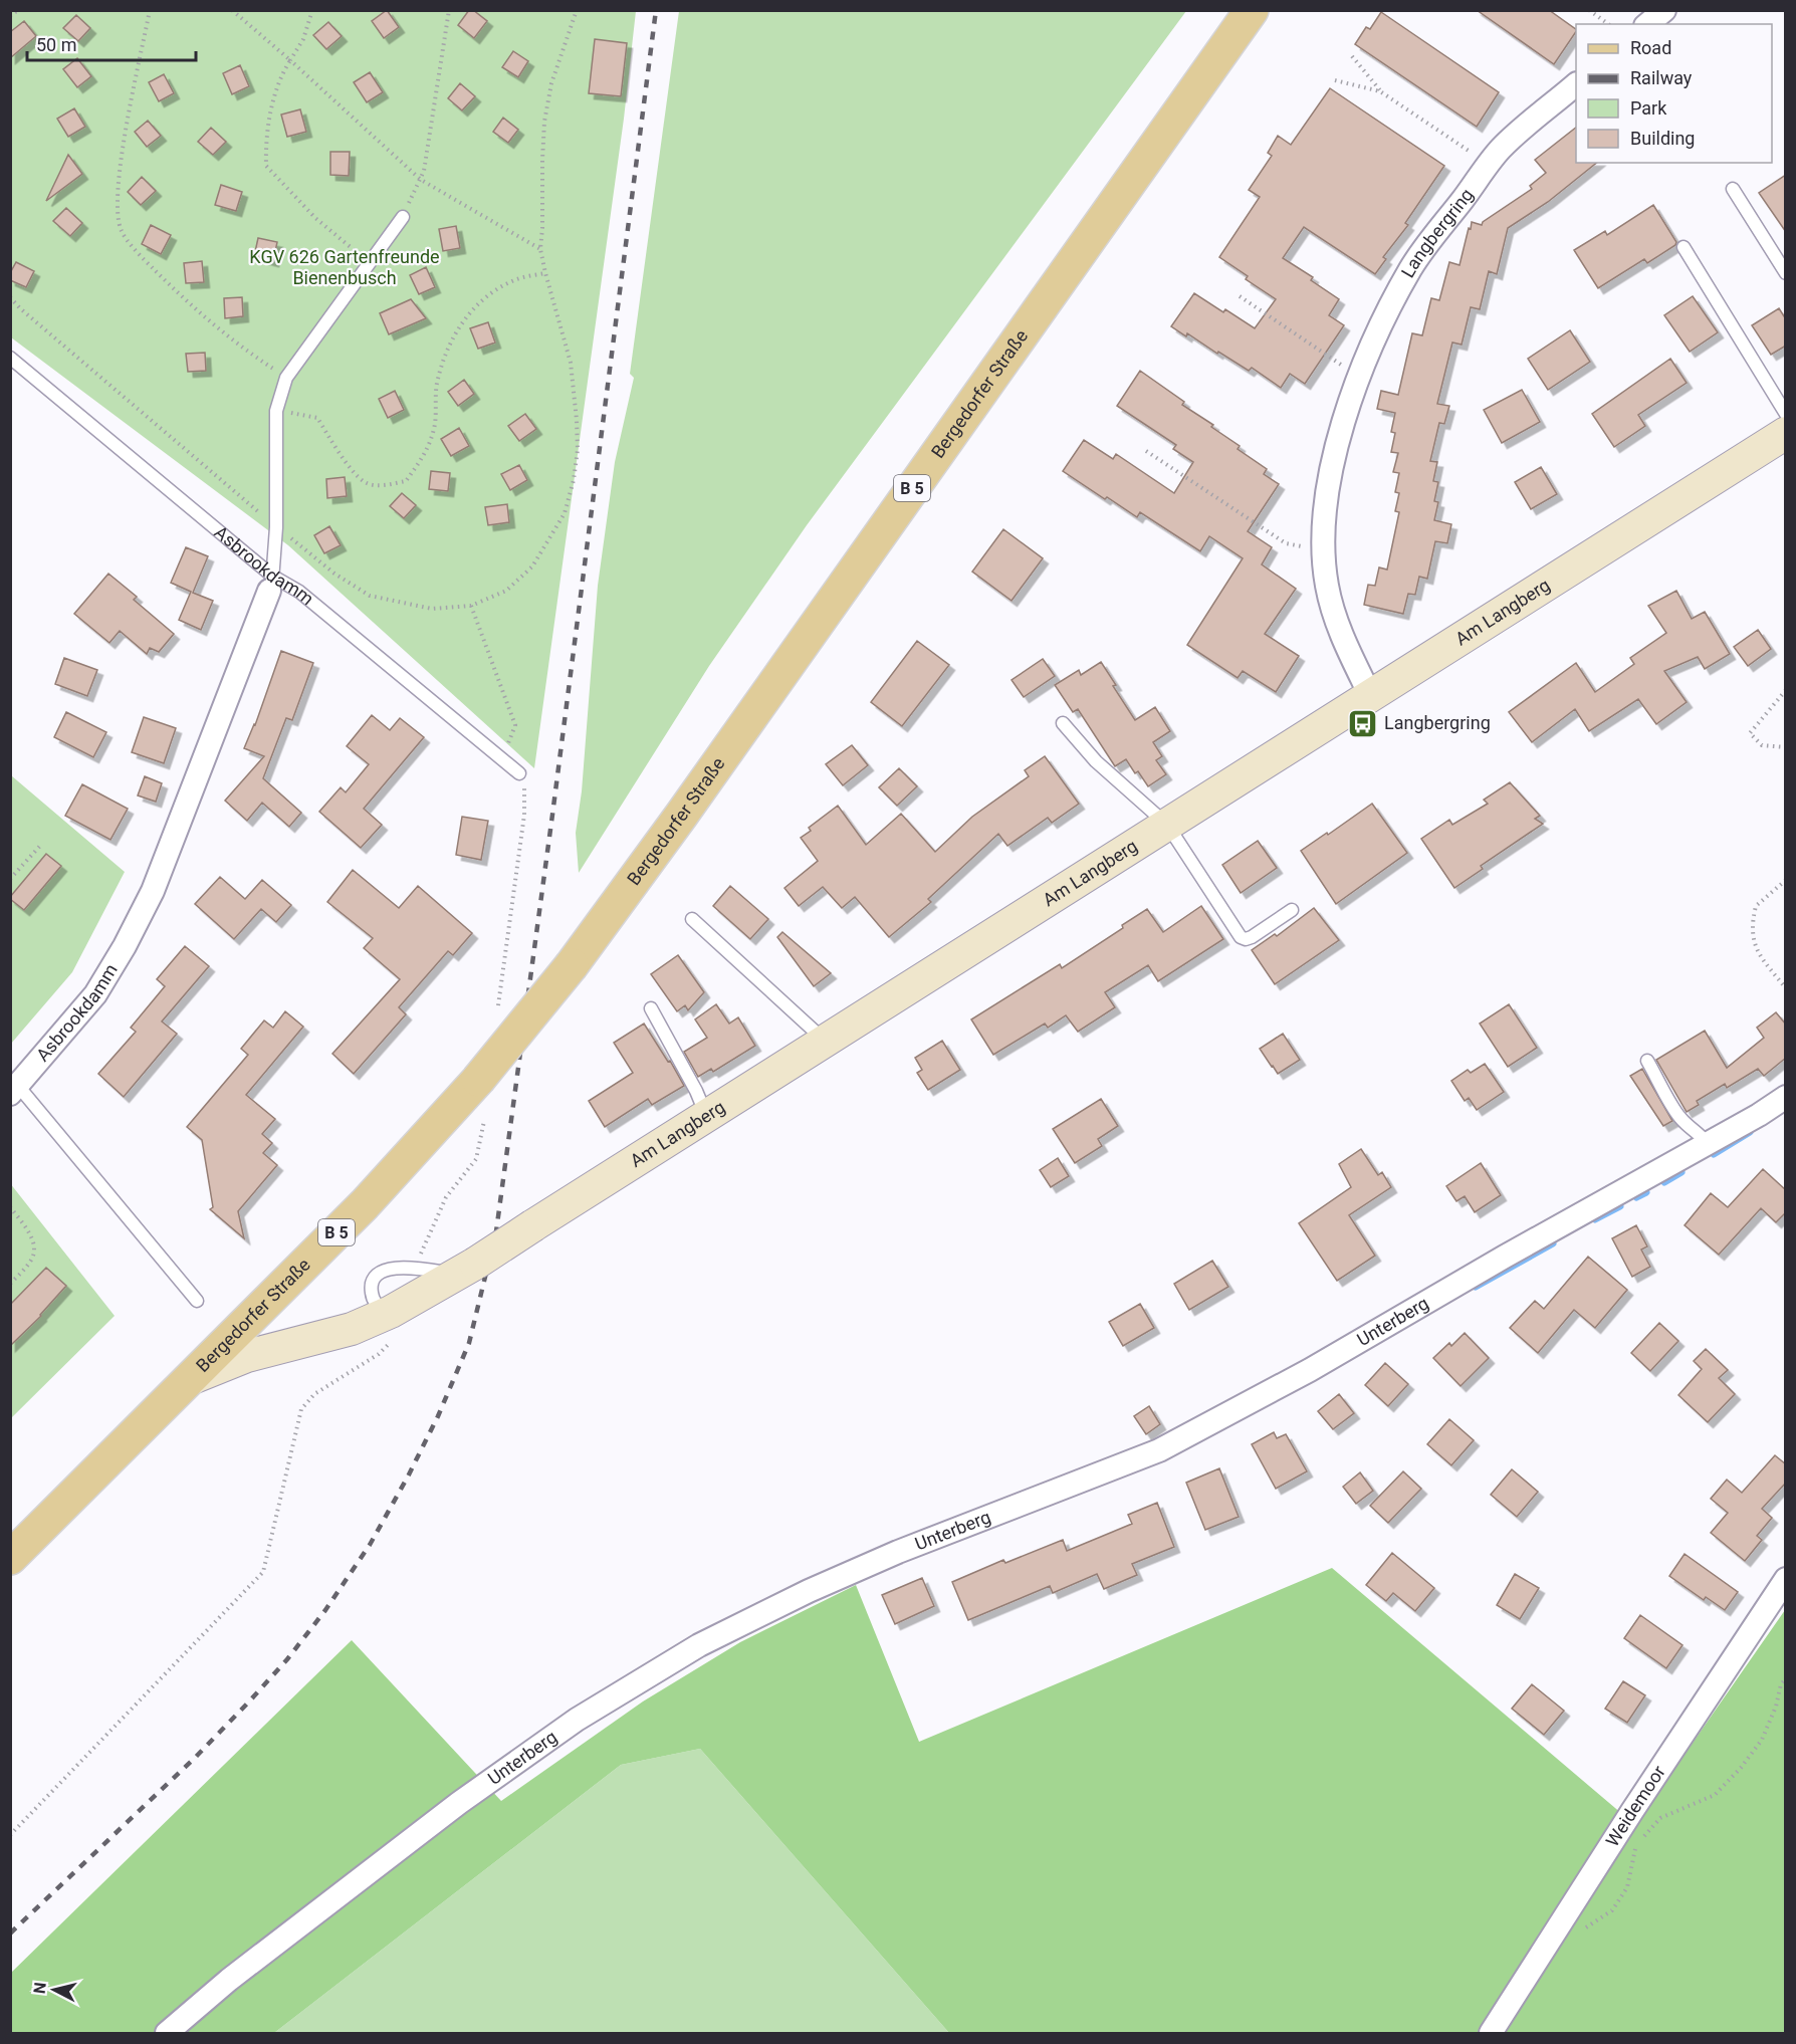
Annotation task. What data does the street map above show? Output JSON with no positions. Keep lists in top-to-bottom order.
{
  "streets": {
    "main road": ["Bergedorfer Straße", "B 5"],
    "street": [
      "Langbergring",
      "Asbrookdamm",
      "Am Langberg",
      "Unterberg",
      "Weidemoor"
    ]
  },
  "crossings": [
    ["Langbergring", "Am Langberg"],
    ["Bergedorfer Straße", "Am Langberg"]
  ],
  "parks": ["KGV 626 Gartenfreunde Bienenbusch"],
  "places": {
    "bus stop": ["Langbergring"]
  },
  "legend": [
    "Road",
    "Railway",
    "Park",
    "Building"
  ],
  "scale_bar": "50 m",
  "north": "left"
}
